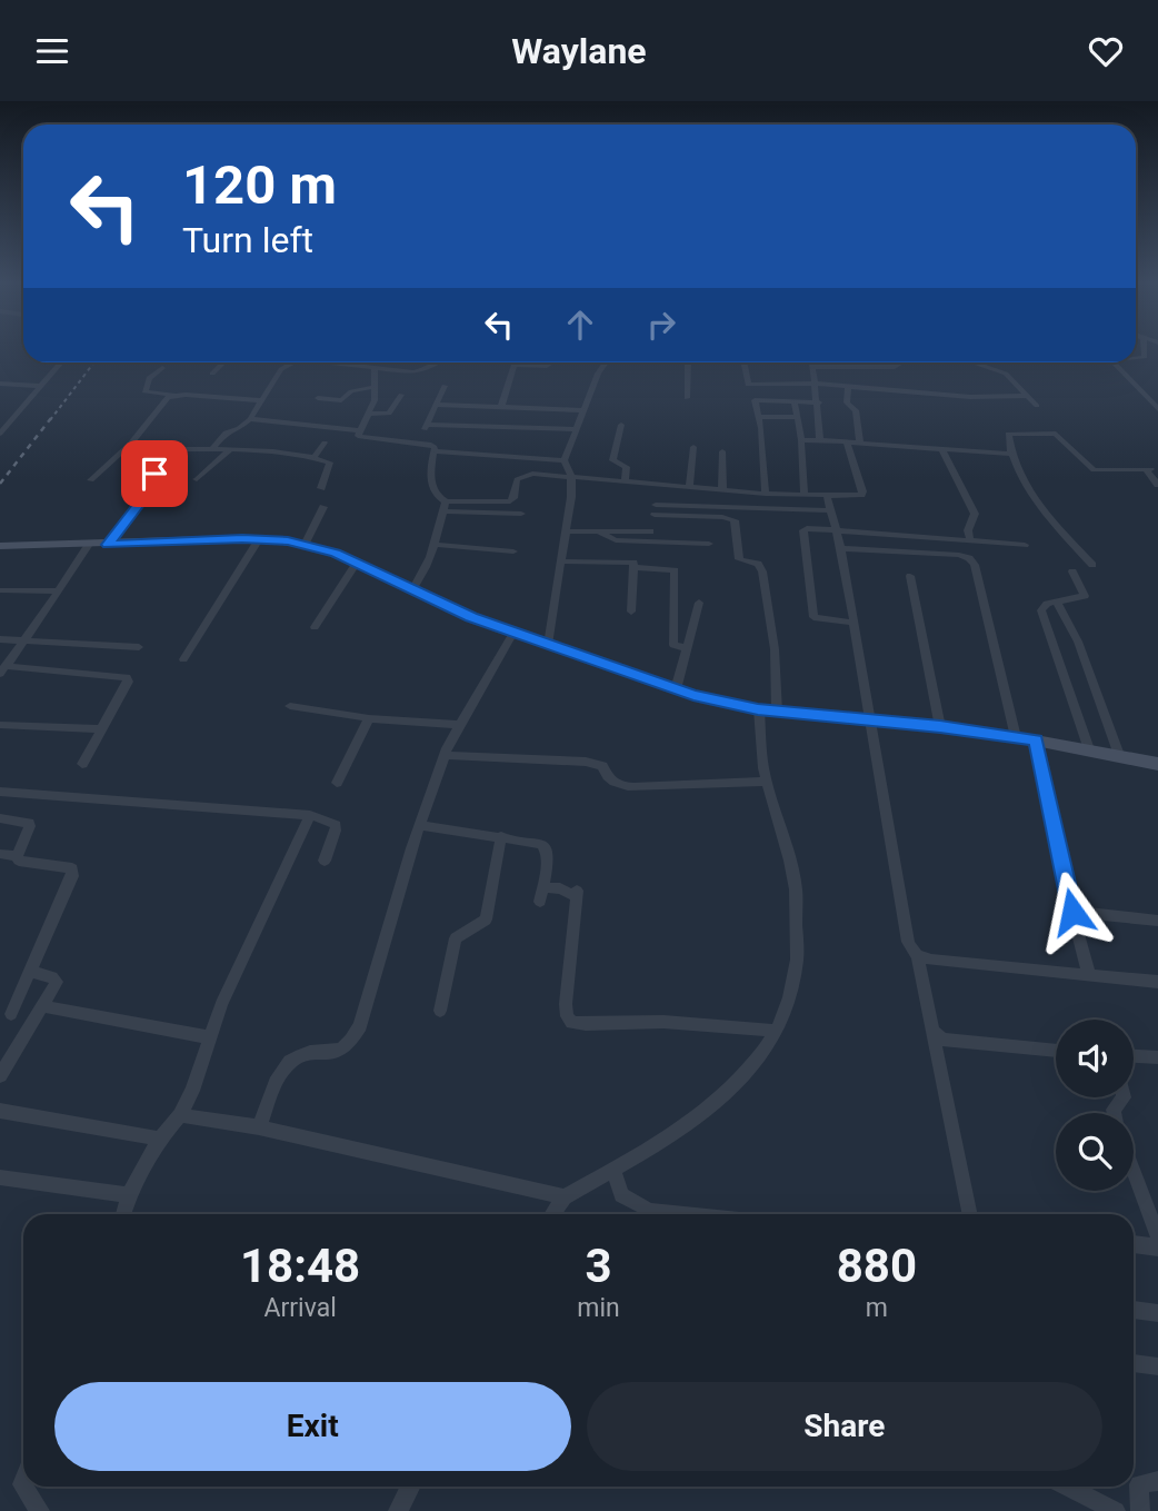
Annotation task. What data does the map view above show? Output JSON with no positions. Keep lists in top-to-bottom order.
{
  "page": {
    "header": "Waylane",
    "turn": ["120 m", "Turn left"],
    "eta": [
      "18:48",
      "Arrival",
      "3",
      "min",
      "880",
      "m"
    ],
    "buttons": ["Exit", "Share"]
  }
}
